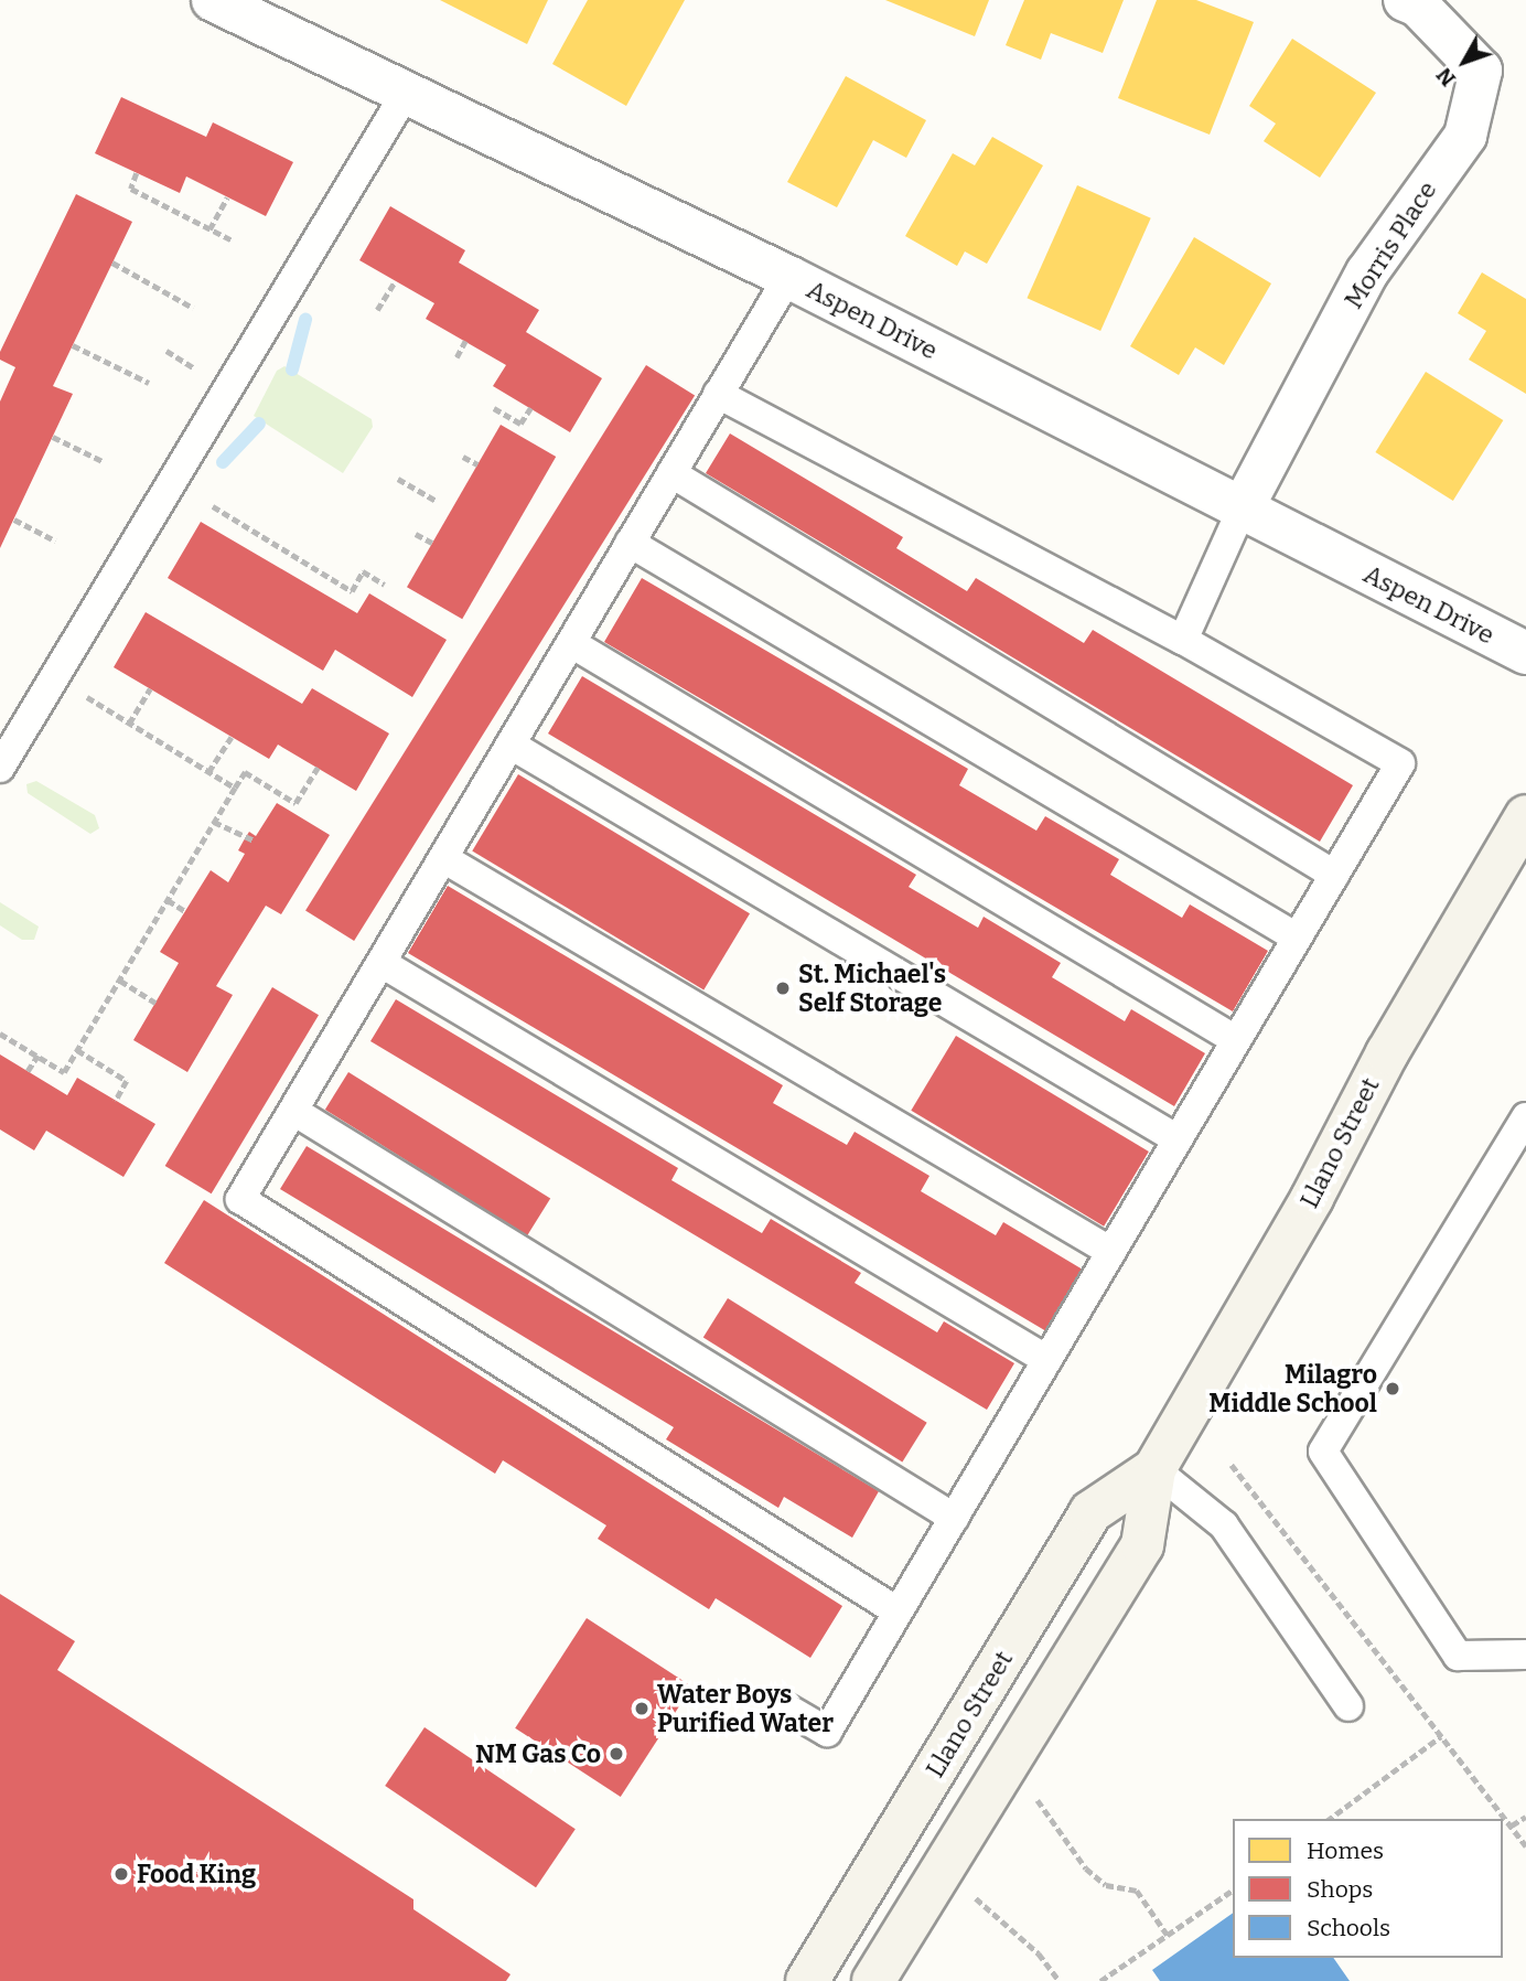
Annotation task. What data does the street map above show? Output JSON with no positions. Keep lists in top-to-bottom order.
{
  "streets": {
    "street": ["Morris Place", "Aspen Drive", "Llano Street"]
  },
  "crossings": [
    ["Morris Place", "Aspen Drive"]
  ],
  "places": [
    "St. Michael's Self Storage",
    "Milagro Middle School",
    "Water Boys Purified Water",
    "NM Gas Co",
    "Food King"
  ],
  "legend": ["Homes", "Shops", "Schools"],
  "north": "bottom left"
}
